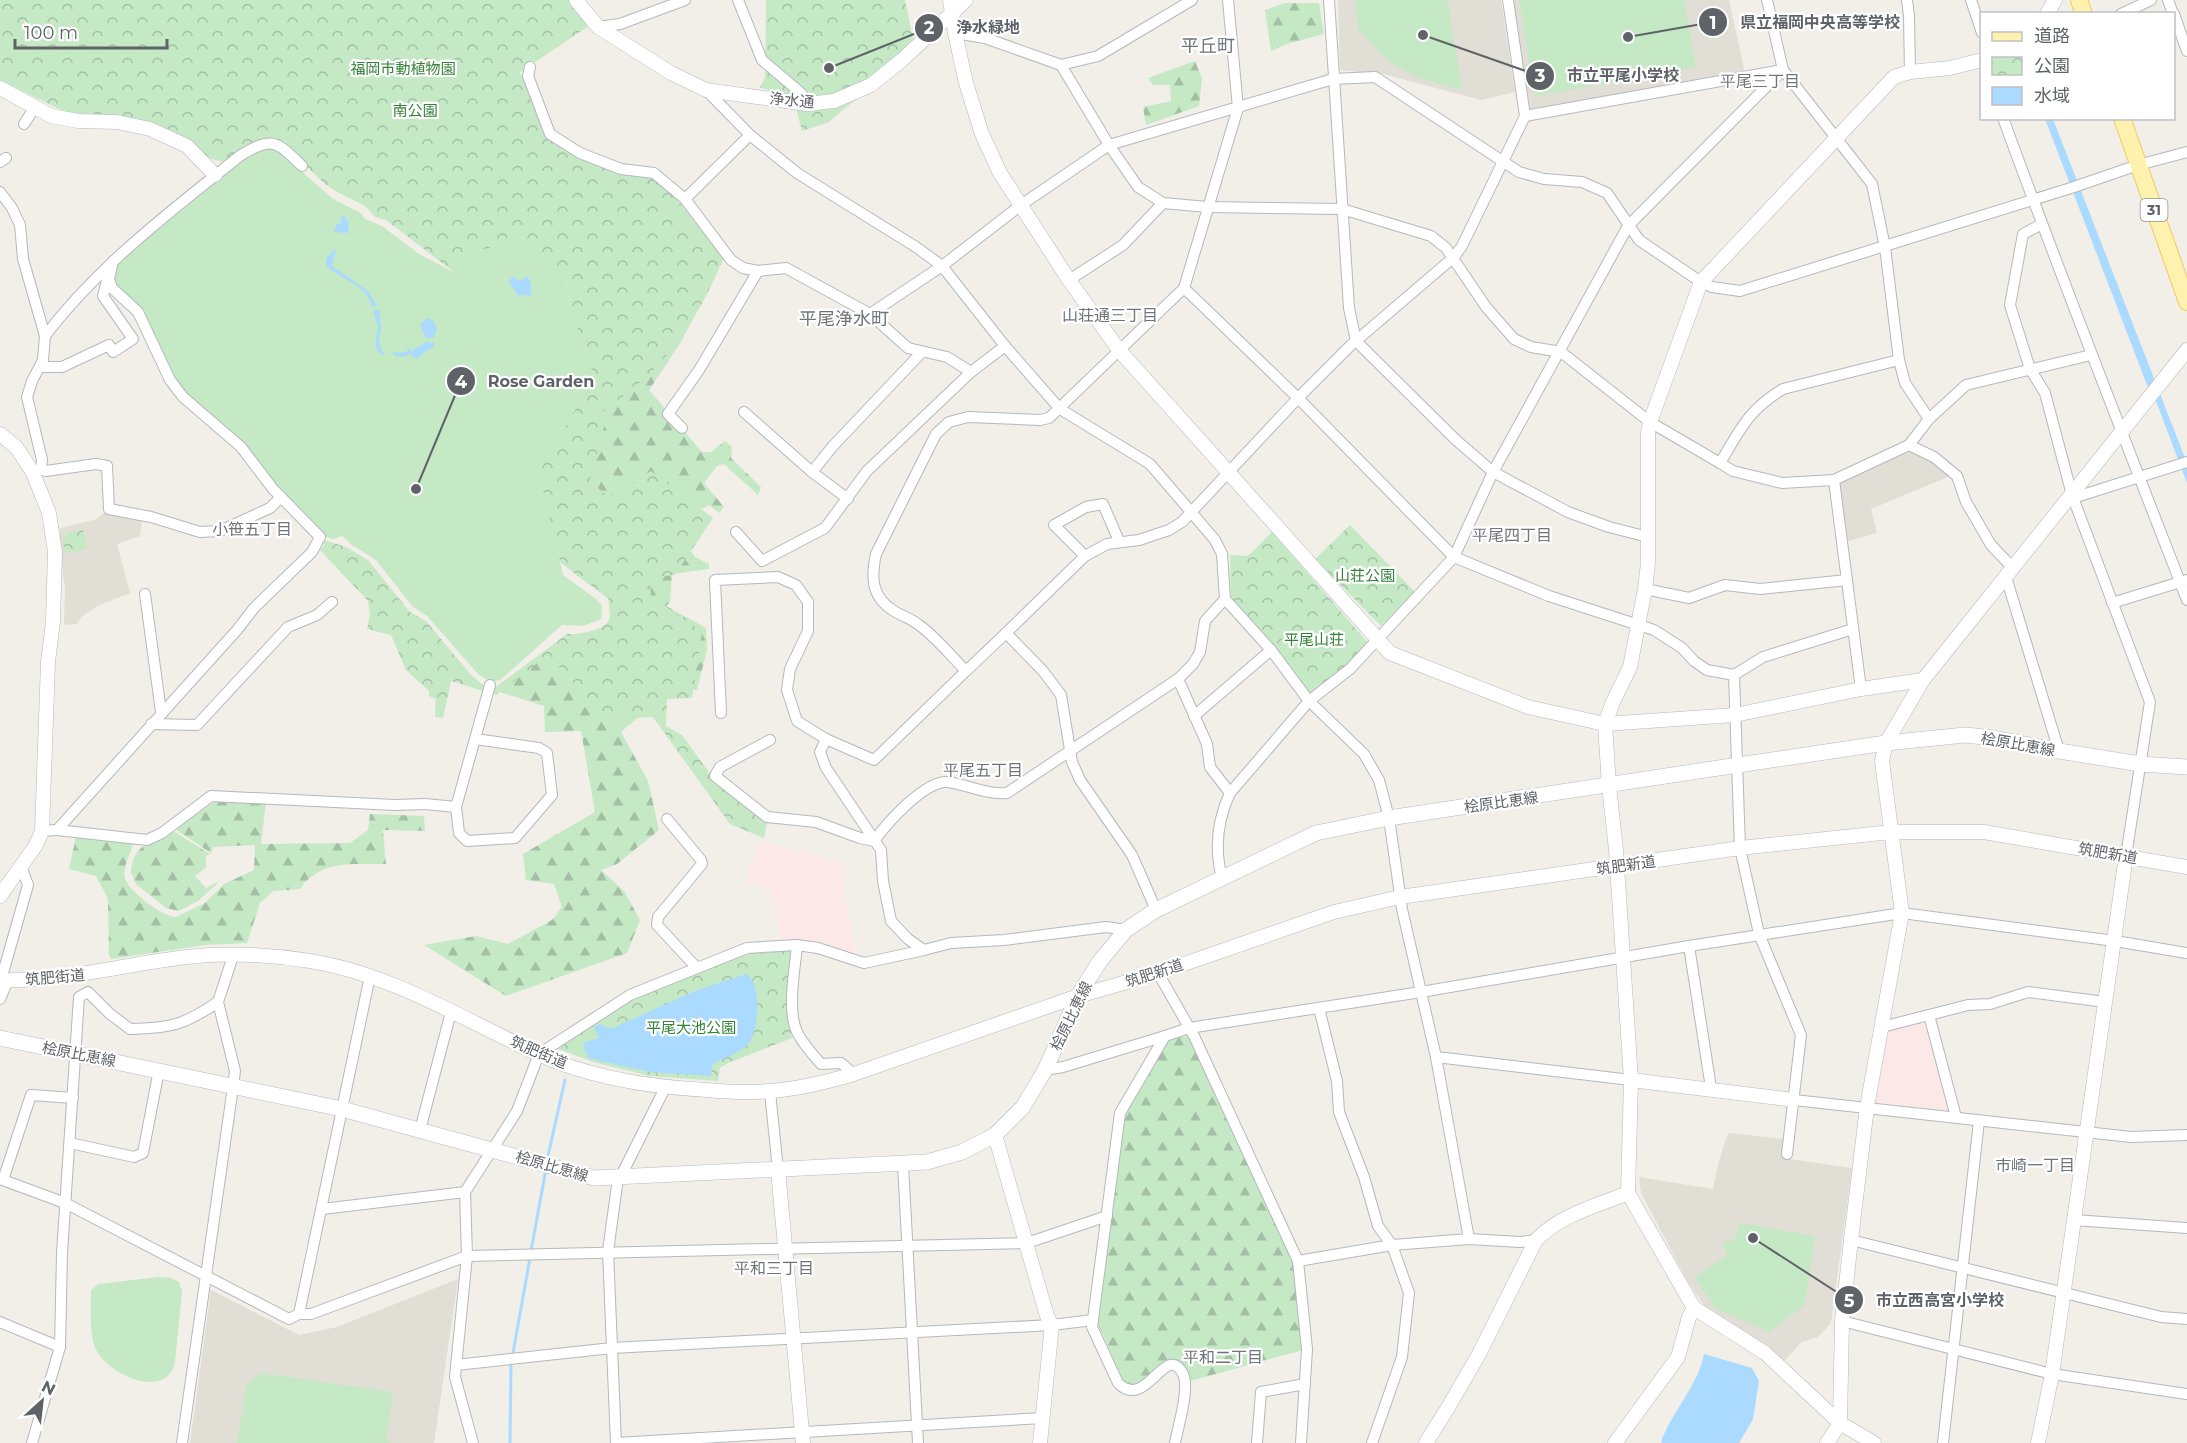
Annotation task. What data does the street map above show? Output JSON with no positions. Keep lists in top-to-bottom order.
{
  "streets": {
    "main road": ["31", "桧原比恵線"],
    "street": ["浄水通", "筑肥新道", "筑肥街道"]
  },
  "crossings": [
    ["桧原比恵線", "筑肥新道"],
    ["桧原比恵線", "筑肥街道"],
    ["筑肥新道", "筑肥街道"]
  ],
  "districts": [
    "平丘町",
    "平尾三丁目",
    "山荘通三丁目",
    "平尾浄水町",
    "小笹五丁目",
    "平尾四丁目",
    "平尾五丁目",
    "市崎一丁目",
    "平和三丁目",
    "平和二丁目"
  ],
  "parks": [
    "福岡市動植物園",
    "南公園",
    "山荘公園",
    "平尾山荘",
    "平尾大池公園"
  ],
  "places": [
    "市立平尾小学校",
    "県立福岡中央高等学校",
    "浄水緑地",
    "Rose Garden",
    "市立西高宮小学校"
  ],
  "legend": ["道路", "公園", "水域"],
  "scale_bar": "100 m",
  "north": "top right"
}
